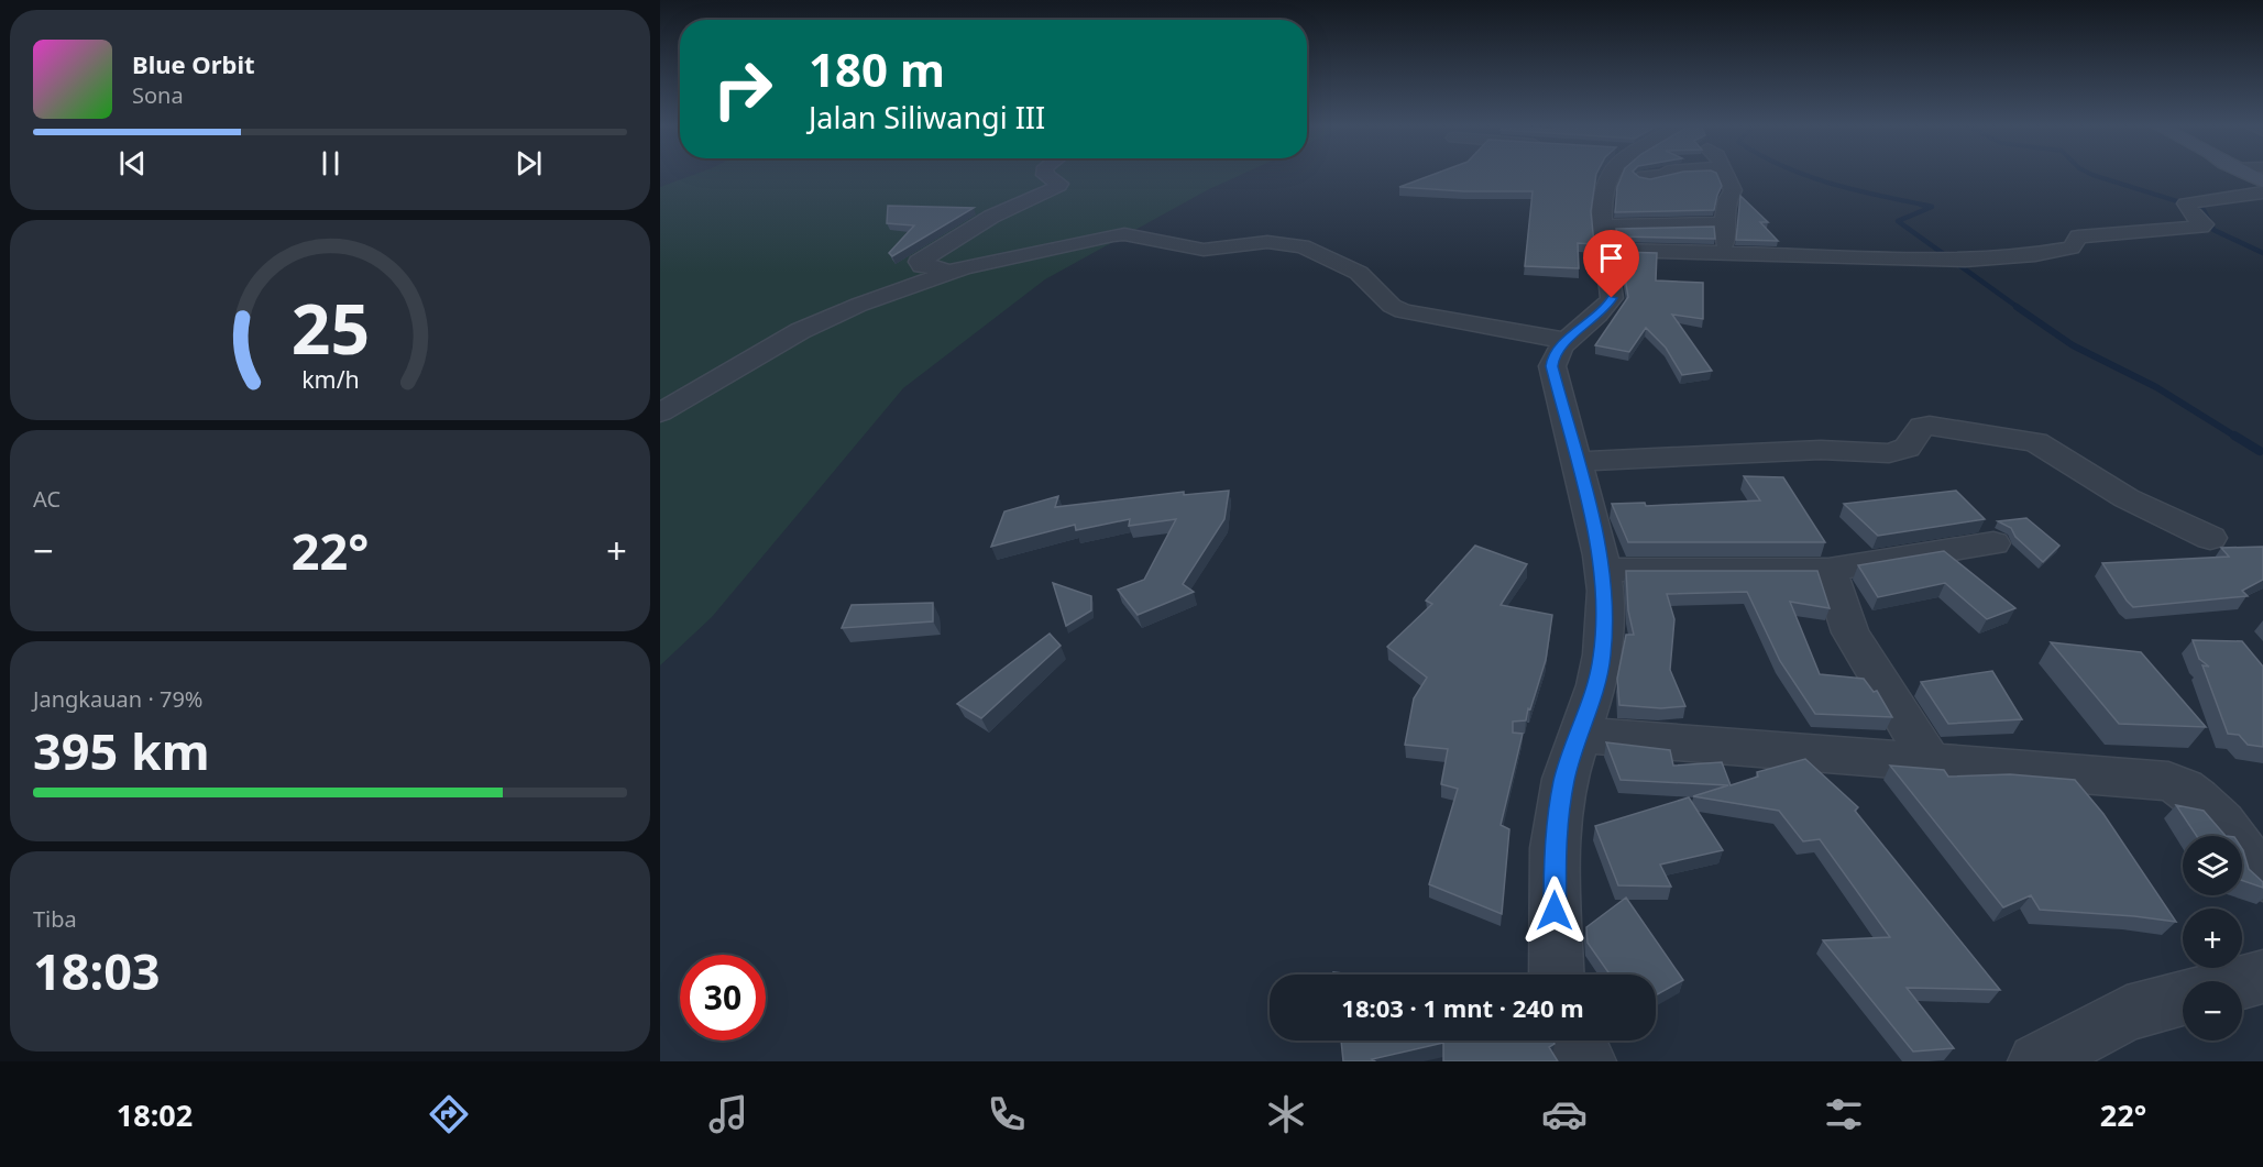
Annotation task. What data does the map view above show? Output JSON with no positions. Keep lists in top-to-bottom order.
{
  "page": {
    "turn": ["180 m", "Jalan Siliwangi III"],
    "song": ["Blue Orbit", "Sona"],
    "tile": [
      "AC",
      ["Jangkauan · 79%", "395 km"],
      ["Tiba", "18:03"]
    ],
    "heat": ["−", "22°", "+"],
    "map_buttons": ["+", "−"],
    "limit": "30",
    "trip": "18:03 · 1 mnt · 240 m",
    "tabs": ["18:02", "22°"],
    "gauge": ["25", "km/h"]
  }
}
